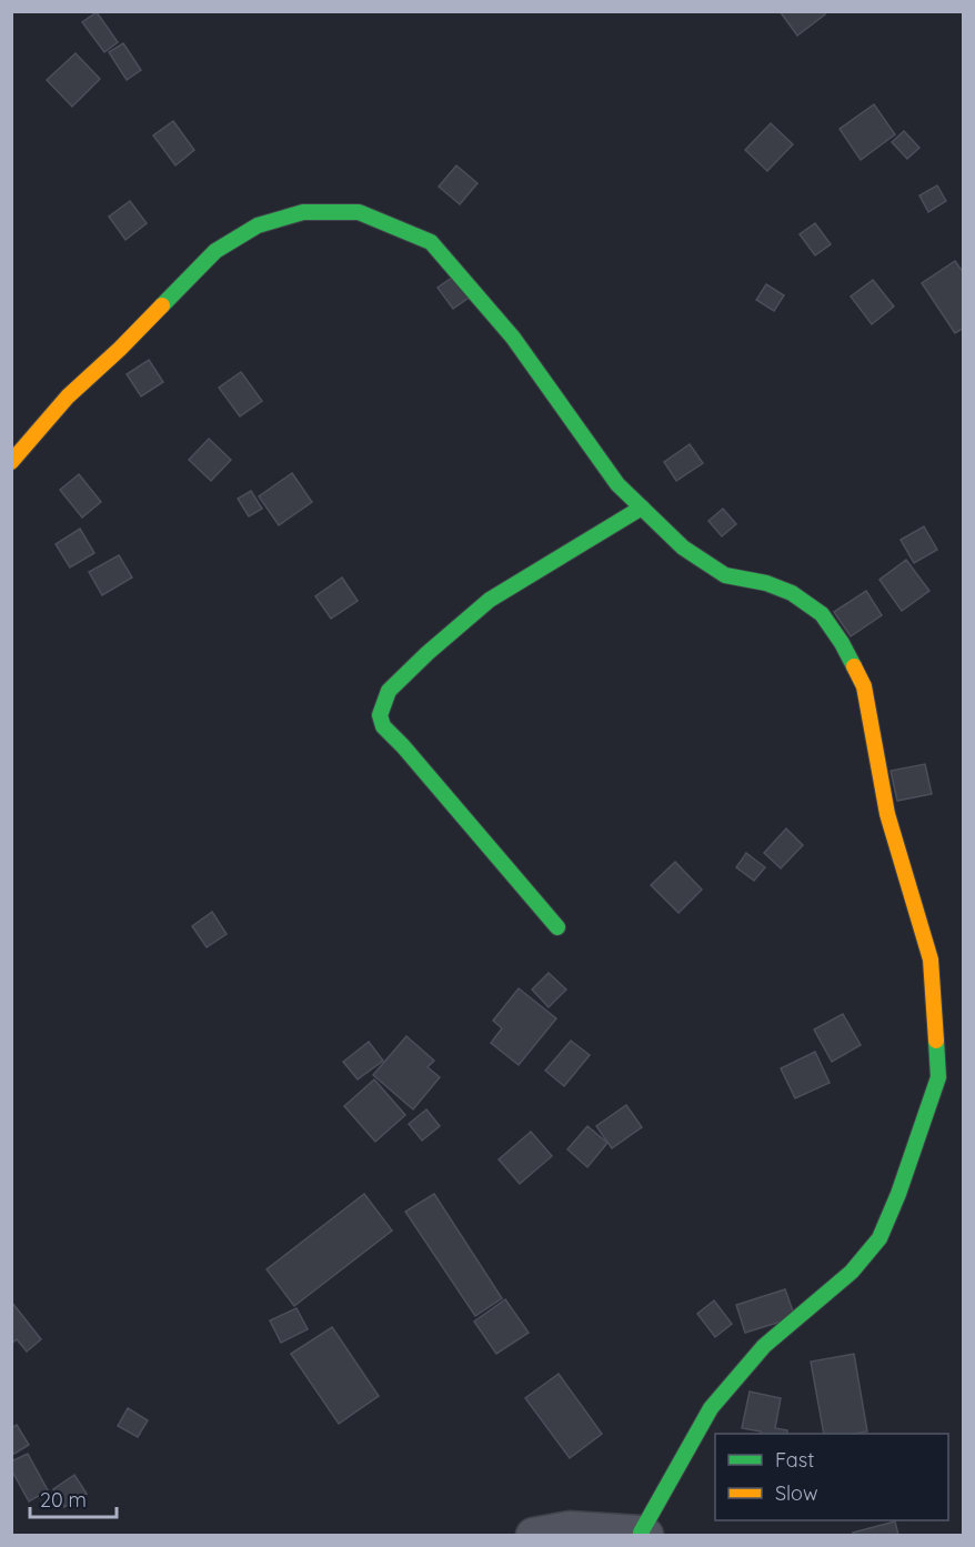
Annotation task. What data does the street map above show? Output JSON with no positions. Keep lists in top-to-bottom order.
{
  "legend": ["Fast", "Slow"],
  "scale_bar": "20 m"
}
